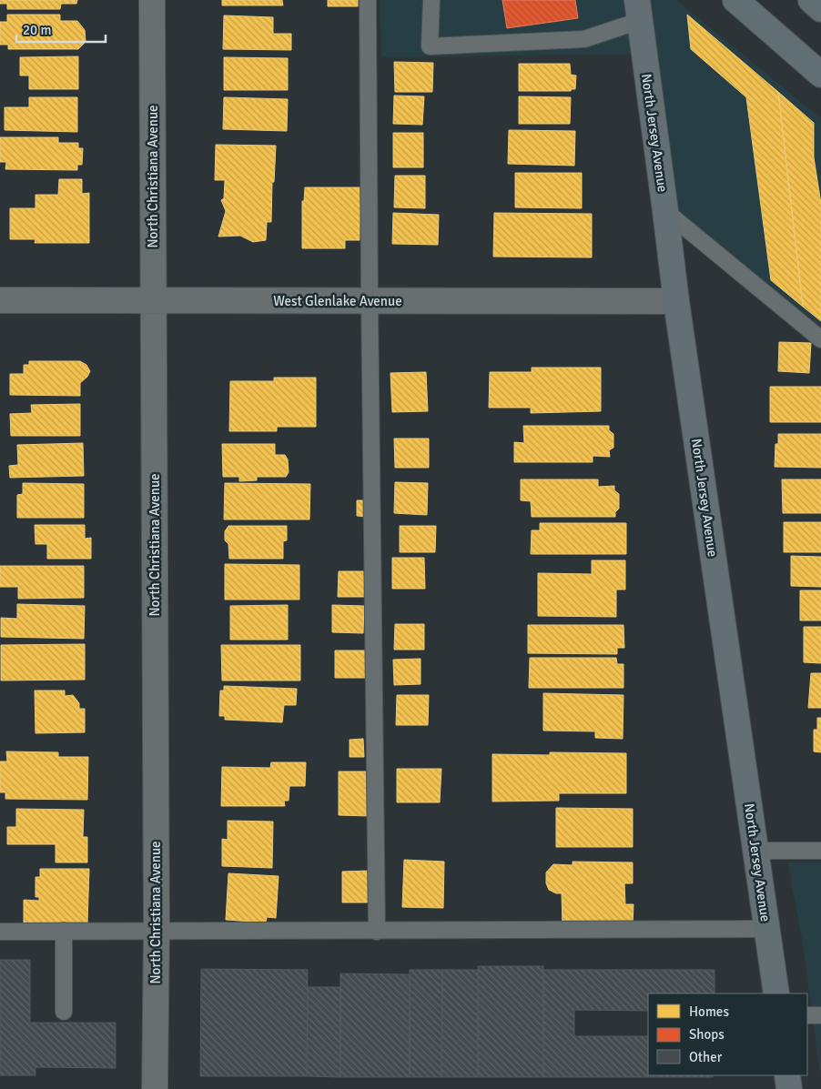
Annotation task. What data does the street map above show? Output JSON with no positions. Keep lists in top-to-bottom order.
{
  "streets": {
    "main road": ["North Jersey Avenue"],
    "street": ["North Christiana Avenue", "West Glenlake Avenue"]
  },
  "crossings": [
    ["North Jersey Avenue", "West Glenlake Avenue"],
    ["North Christiana Avenue", "West Glenlake Avenue"]
  ],
  "legend": ["Homes", "Shops", "Other"],
  "scale_bar": "20 m"
}
